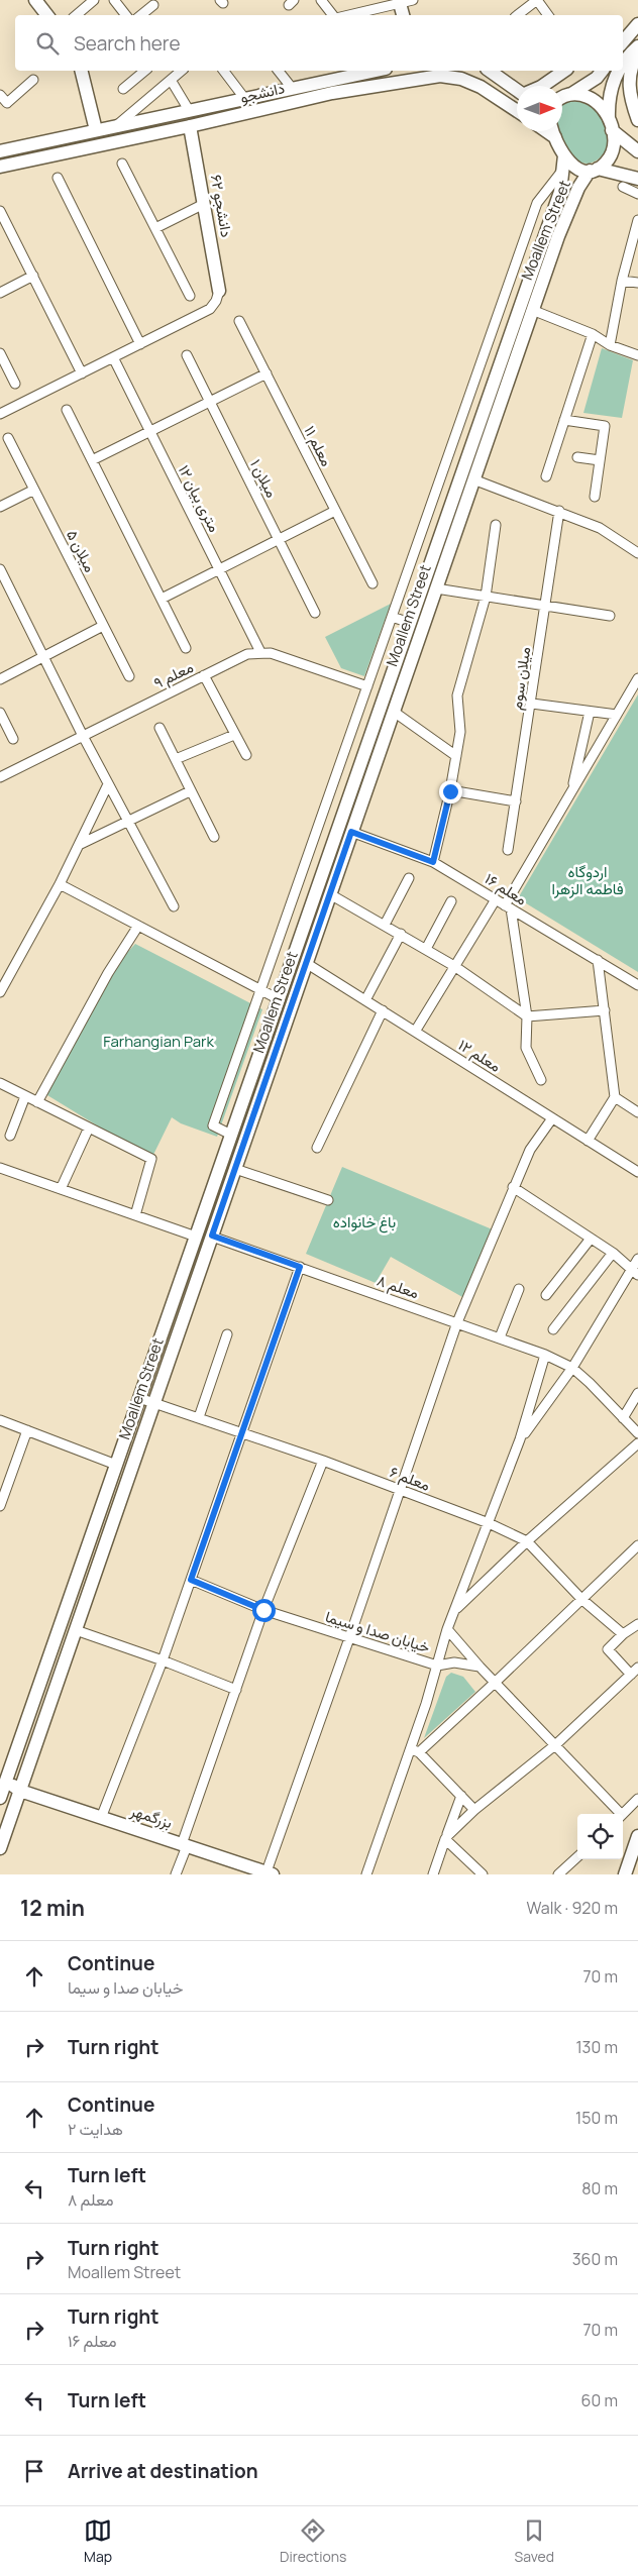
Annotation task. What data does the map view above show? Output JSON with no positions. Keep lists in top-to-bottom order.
{
  "streets": {
    "main road": [
      "دانشجو",
      "دانشجو ۶۲",
      "Moallem Street",
      "بزرگمهر"
    ],
    "street": [
      "معلم ۱۱",
      "میلان ۱",
      "۱۲ متری بیان",
      "میلان ۵",
      "معلم ۹",
      "میلان سوم",
      "معلم ۱۶",
      "معلم ۱۲",
      "معلم ۸",
      "معلم ۶",
      "خیابان صدا و سیما"
    ]
  },
  "crossings": [
    ["دانشجو", "دانشجو ۶۲"],
    ["Moallem Street", "معلم ۱۶"],
    ["Moallem Street", "معلم ۱۲"],
    ["Moallem Street", "معلم ۸"],
    ["Moallem Street", "معلم ۶"],
    ["Moallem Street", "بزرگمهر"],
    ["۱۲ متری بیان", "معلم ۹"]
  ],
  "parks": ["اردوگاه فاطمه الزهرا", "Farhangian Park", "باغ خانواده"],
  "north": "right",
  "page": {
    "search": "Search here",
    "heading": ["12 min", "Walk · 920 m"],
    "list": [
      ["Continue", "خیابان صدا و سیما", "70 m"],
      ["Turn right", "130 m"],
      ["Continue", "هدایت ۲", "150 m"],
      ["Turn left", "معلم ۸", "80 m"],
      ["Turn right", "Moallem Street", "360 m"],
      ["Turn right", "معلم ۱۶", "70 m"],
      ["Turn left", "60 m"],
      "Arrive at destination"
    ],
    "nav": ["Map", "Directions", "Saved"]
  }
}
